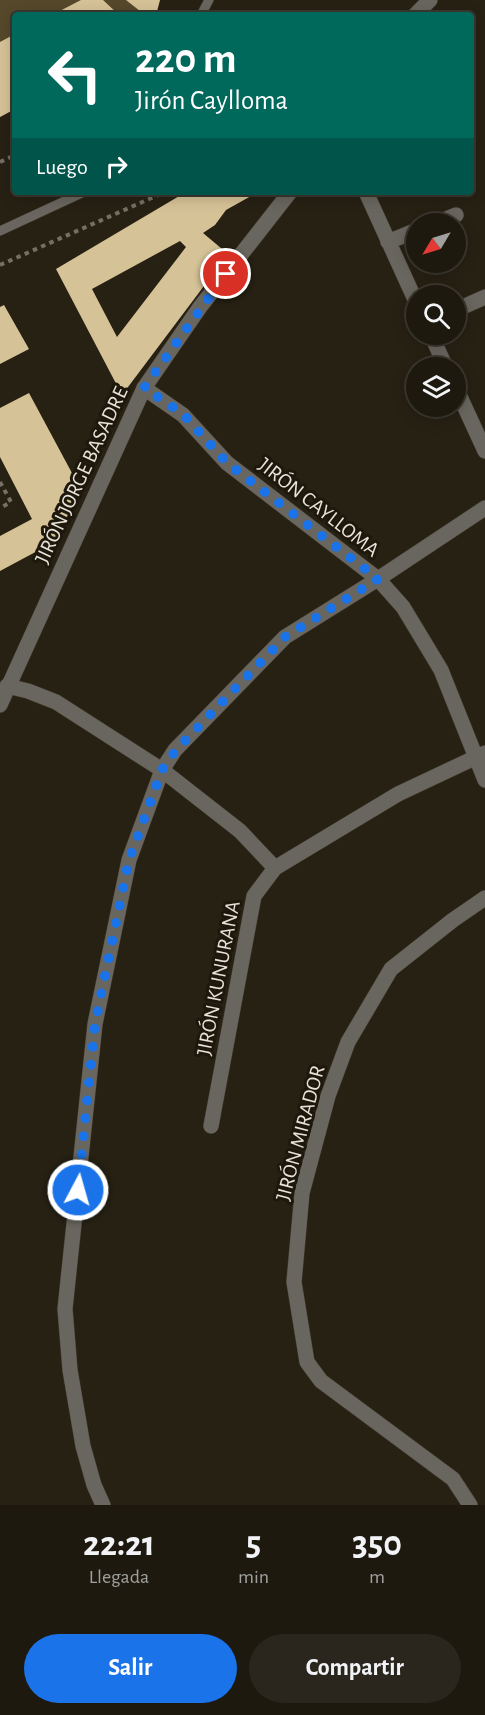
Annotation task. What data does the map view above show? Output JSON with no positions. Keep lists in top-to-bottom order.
{
  "streets": {
    "street": [
      "JIRÓN JORGE BASADRE",
      "JIRÓN CAYLLOMA",
      "JIRÓN KUNURANA",
      "JIRÓN MIRADOR"
    ]
  },
  "crossings": [
    ["JIRÓN JORGE BASADRE", "JIRÓN CAYLLOMA"],
    ["JIRÓN CAYLLOMA", "JIRÓN KUNURANA"]
  ],
  "north": "bottom left",
  "page": {
    "turn": ["220 m", "Jirón Caylloma"],
    "then": "Luego",
    "eta": [
      "22:21",
      "Llegada",
      "5",
      "min",
      "350",
      "m"
    ],
    "buttons": ["Salir", "Compartir"]
  }
}
